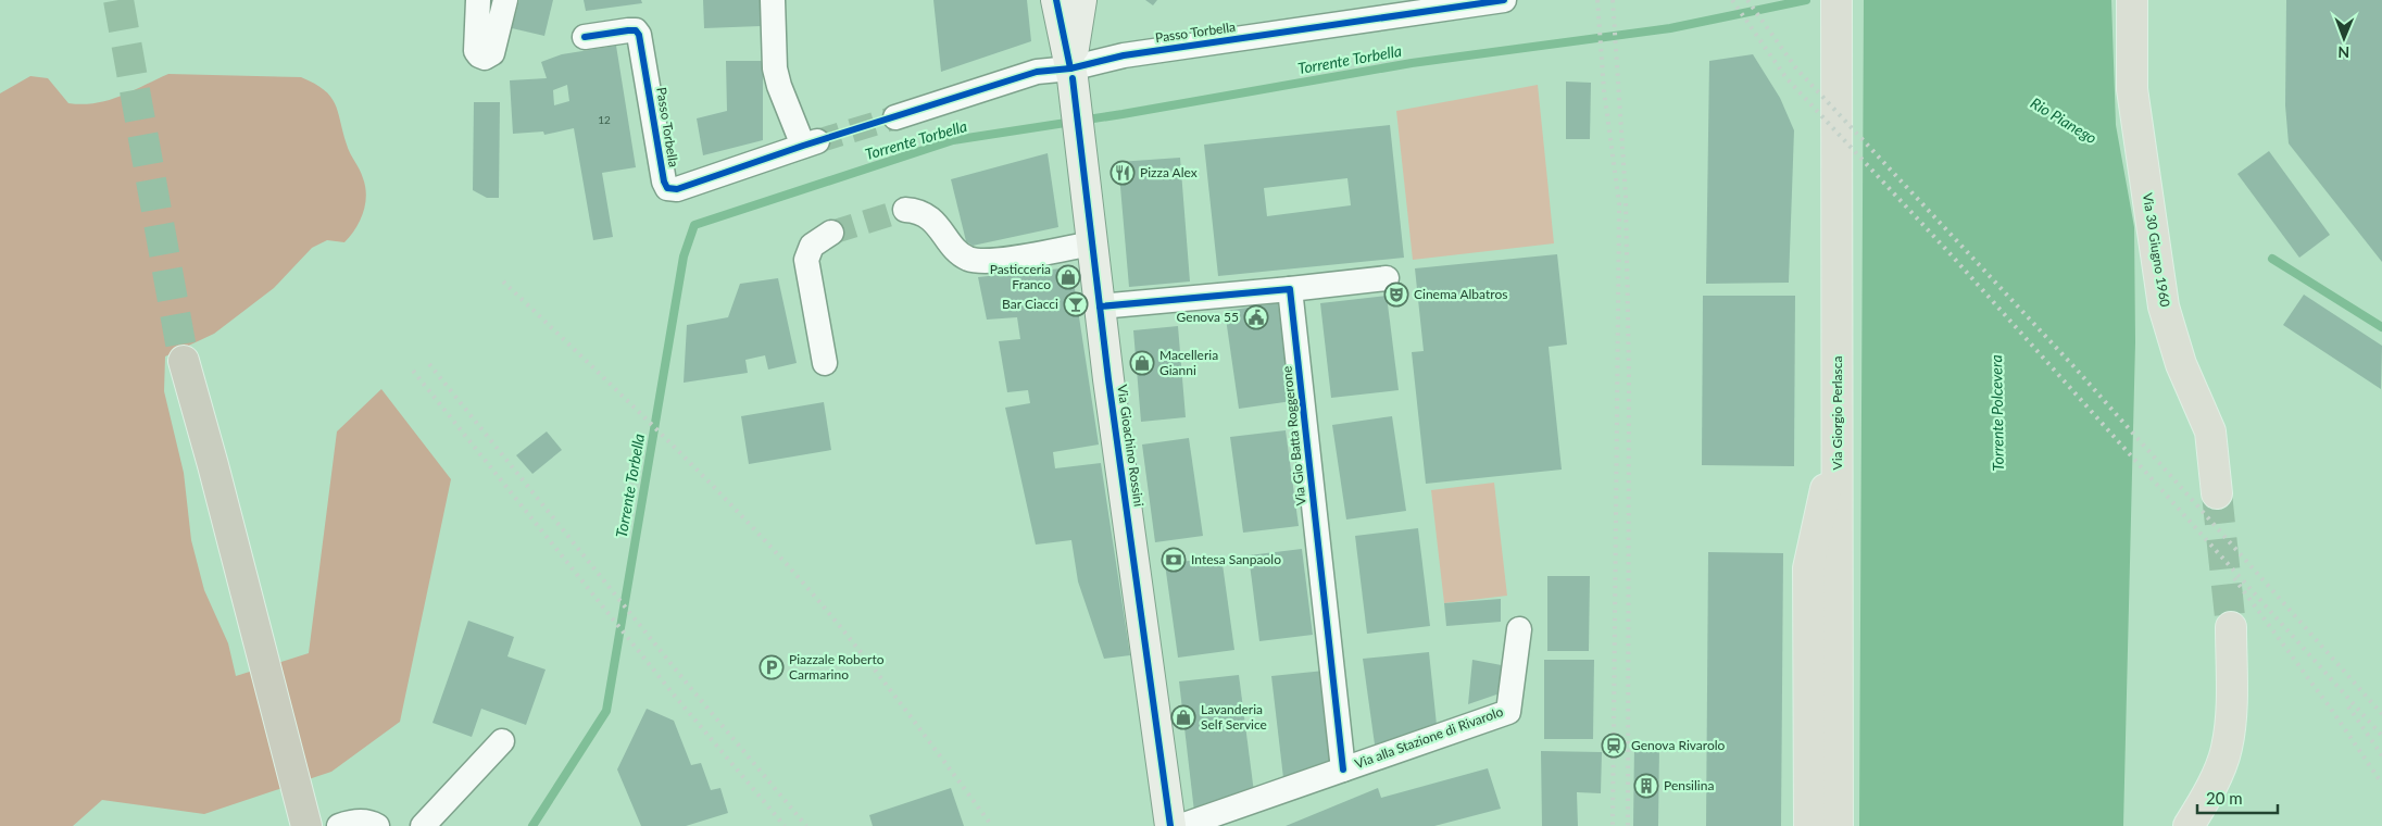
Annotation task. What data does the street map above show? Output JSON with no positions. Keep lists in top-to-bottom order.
{
  "streets": {
    "main road": ["Via 30 Giugno 1960", "Via Giorgio Perlasca", "Via Gioachino Rossini"],
    "street": ["Passo Torbella", "Via Gio Batta Roggerone", "Via alla Stazione di Rivarolo"]
  },
  "crossings": [
    ["Passo Torbella", "Via Gioachino Rossini"],
    ["Via Gio Batta Roggerone", "Via alla Stazione di Rivarolo"]
  ],
  "water": ["Torrente Torbella", "Rio Pianego", "Torrente Polcevera"],
  "places": {
    "restaurant": ["Pizza Alex"],
    "shop": ["Pasticceria Franco", "Macelleria Gianni", "Lavanderia Self Service"],
    "theatre": ["Cinema Albatros"],
    "bar": ["Bar Ciacci"],
    "public building": ["Genova 55"],
    "bank": ["Intesa Sanpaolo"],
    "parking": ["Piazzale Roberto Carmarino"],
    "station": ["Genova Rivarolo"],
    "building": ["Pensilina"]
  },
  "house_numbers": ["12"],
  "scale_bar": "20 m",
  "north": "bottom"
}
